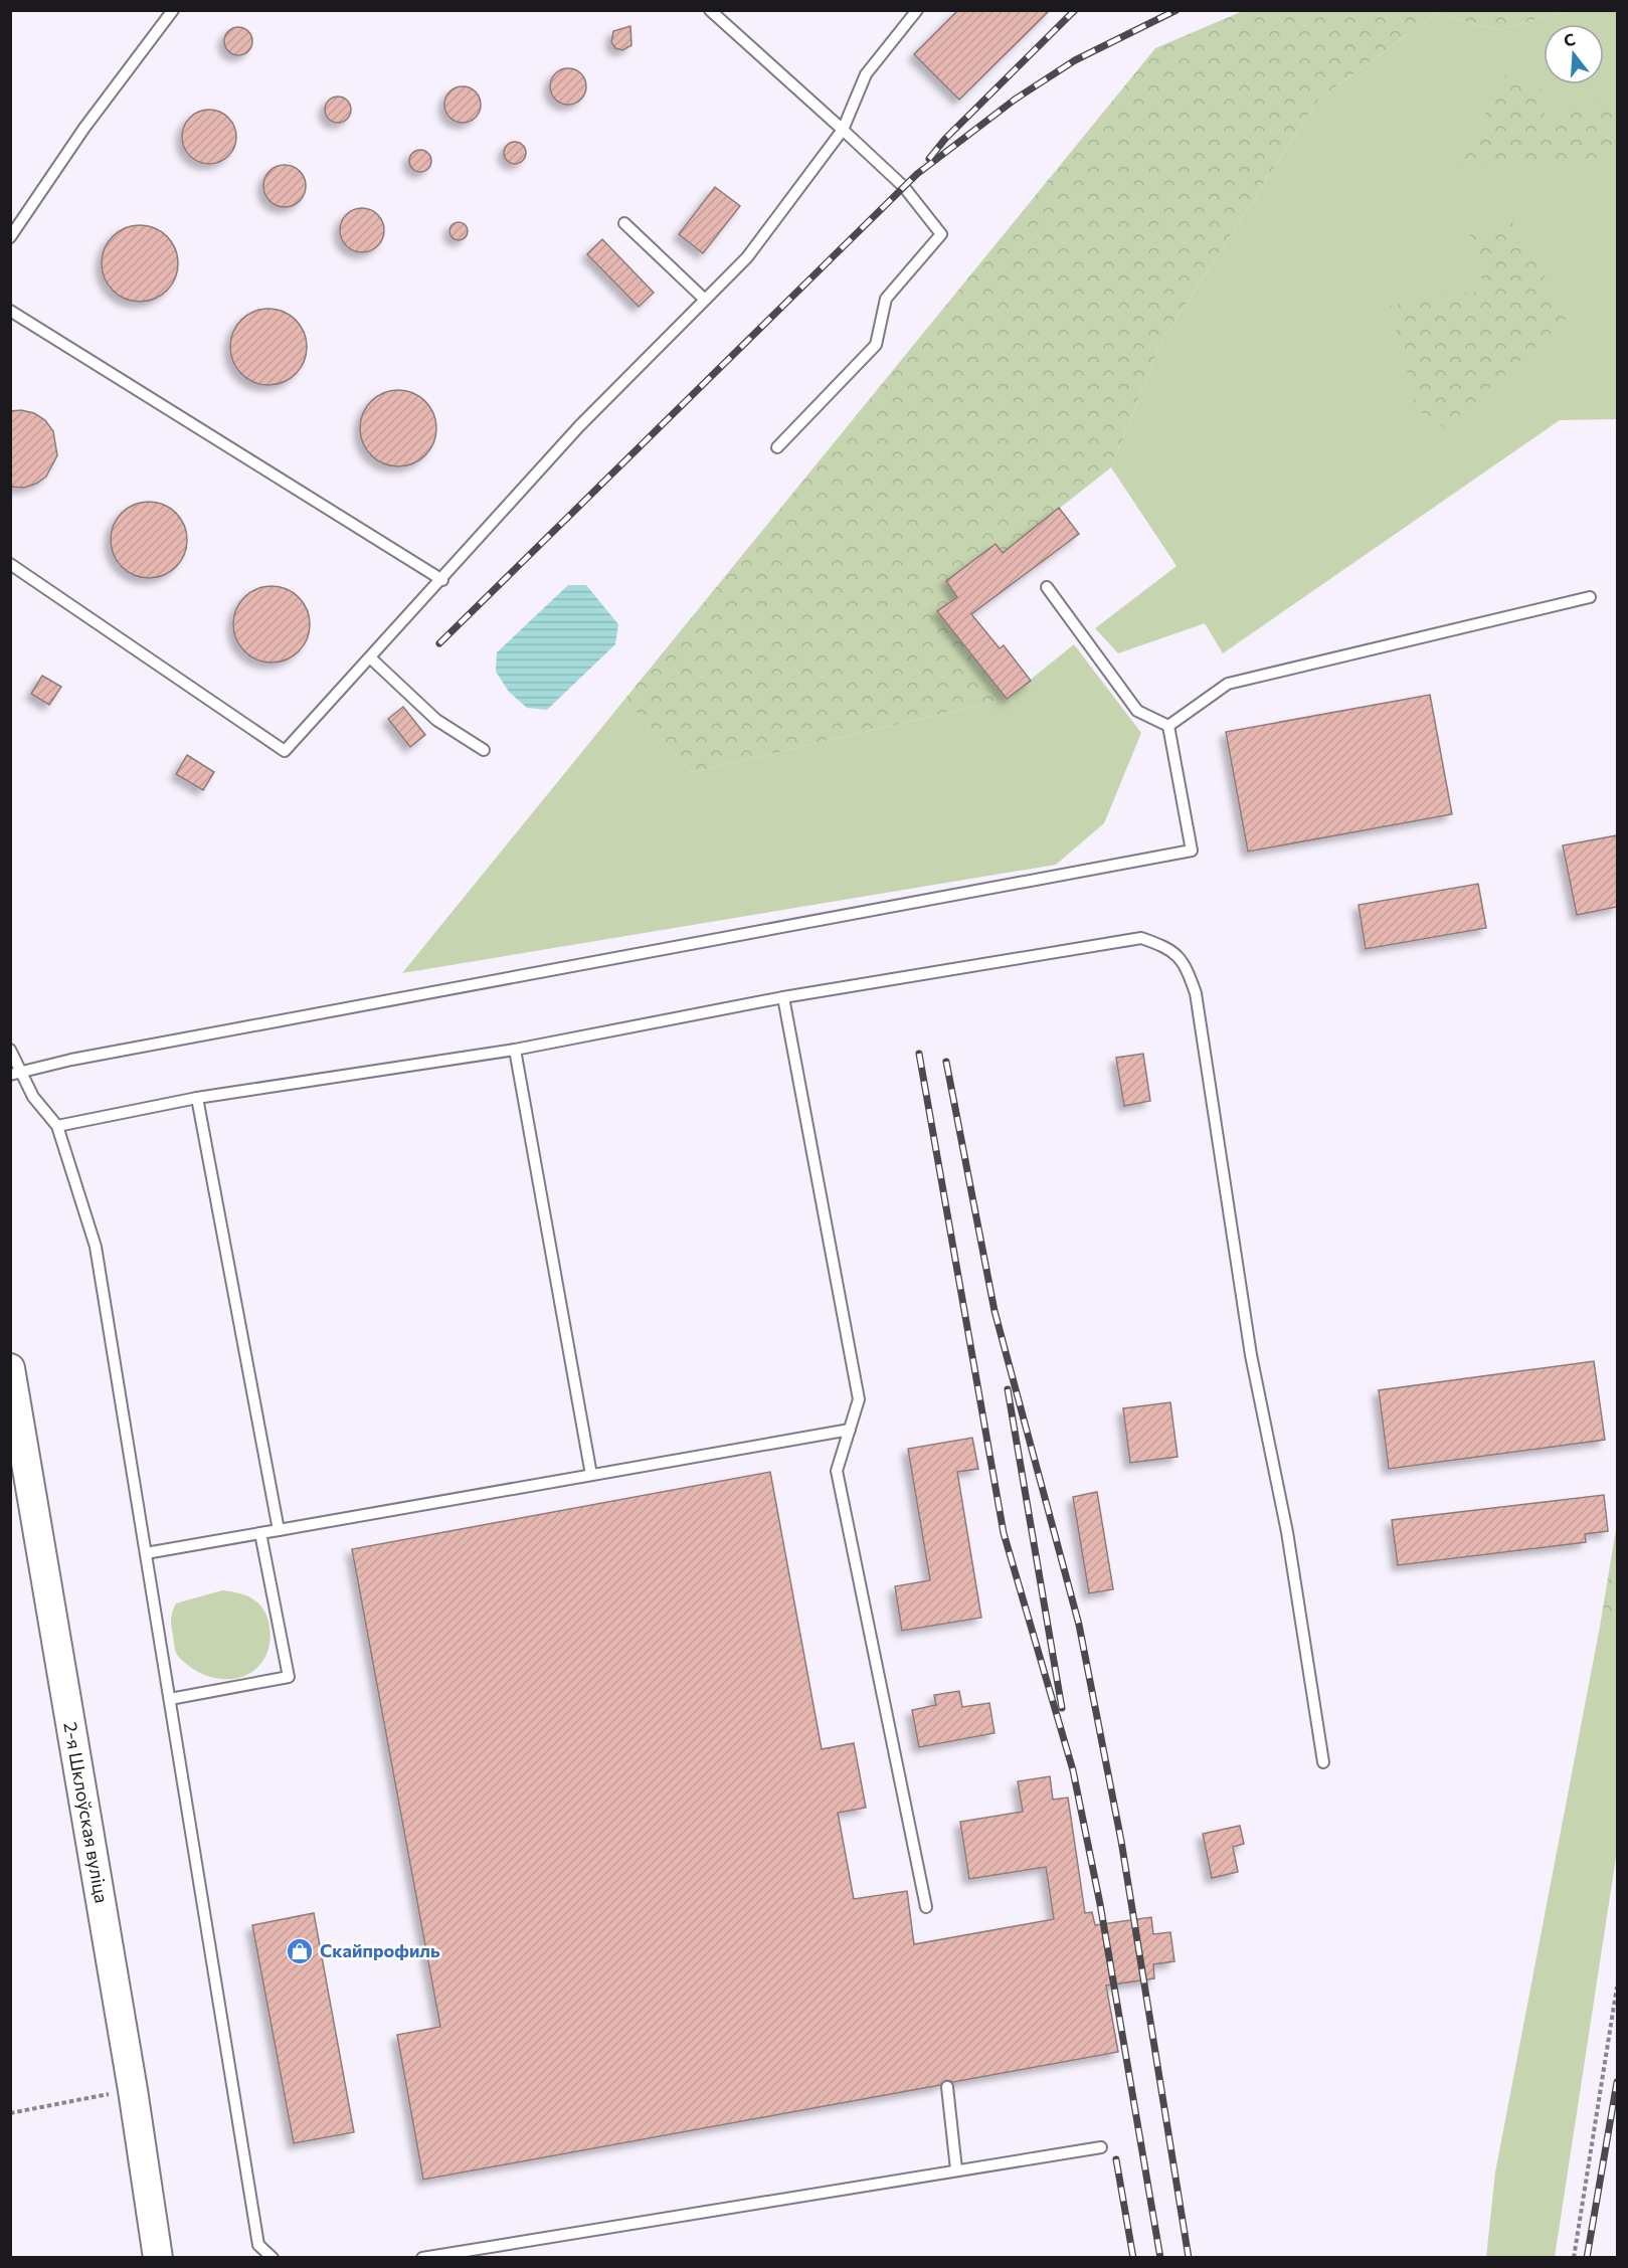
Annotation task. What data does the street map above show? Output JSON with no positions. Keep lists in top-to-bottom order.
{
  "streets": {
    "street": ["2-я Шклоўская вуліца"]
  },
  "places": {
    "shop": ["Скайпрофиль"]
  },
  "north": "top"
}
